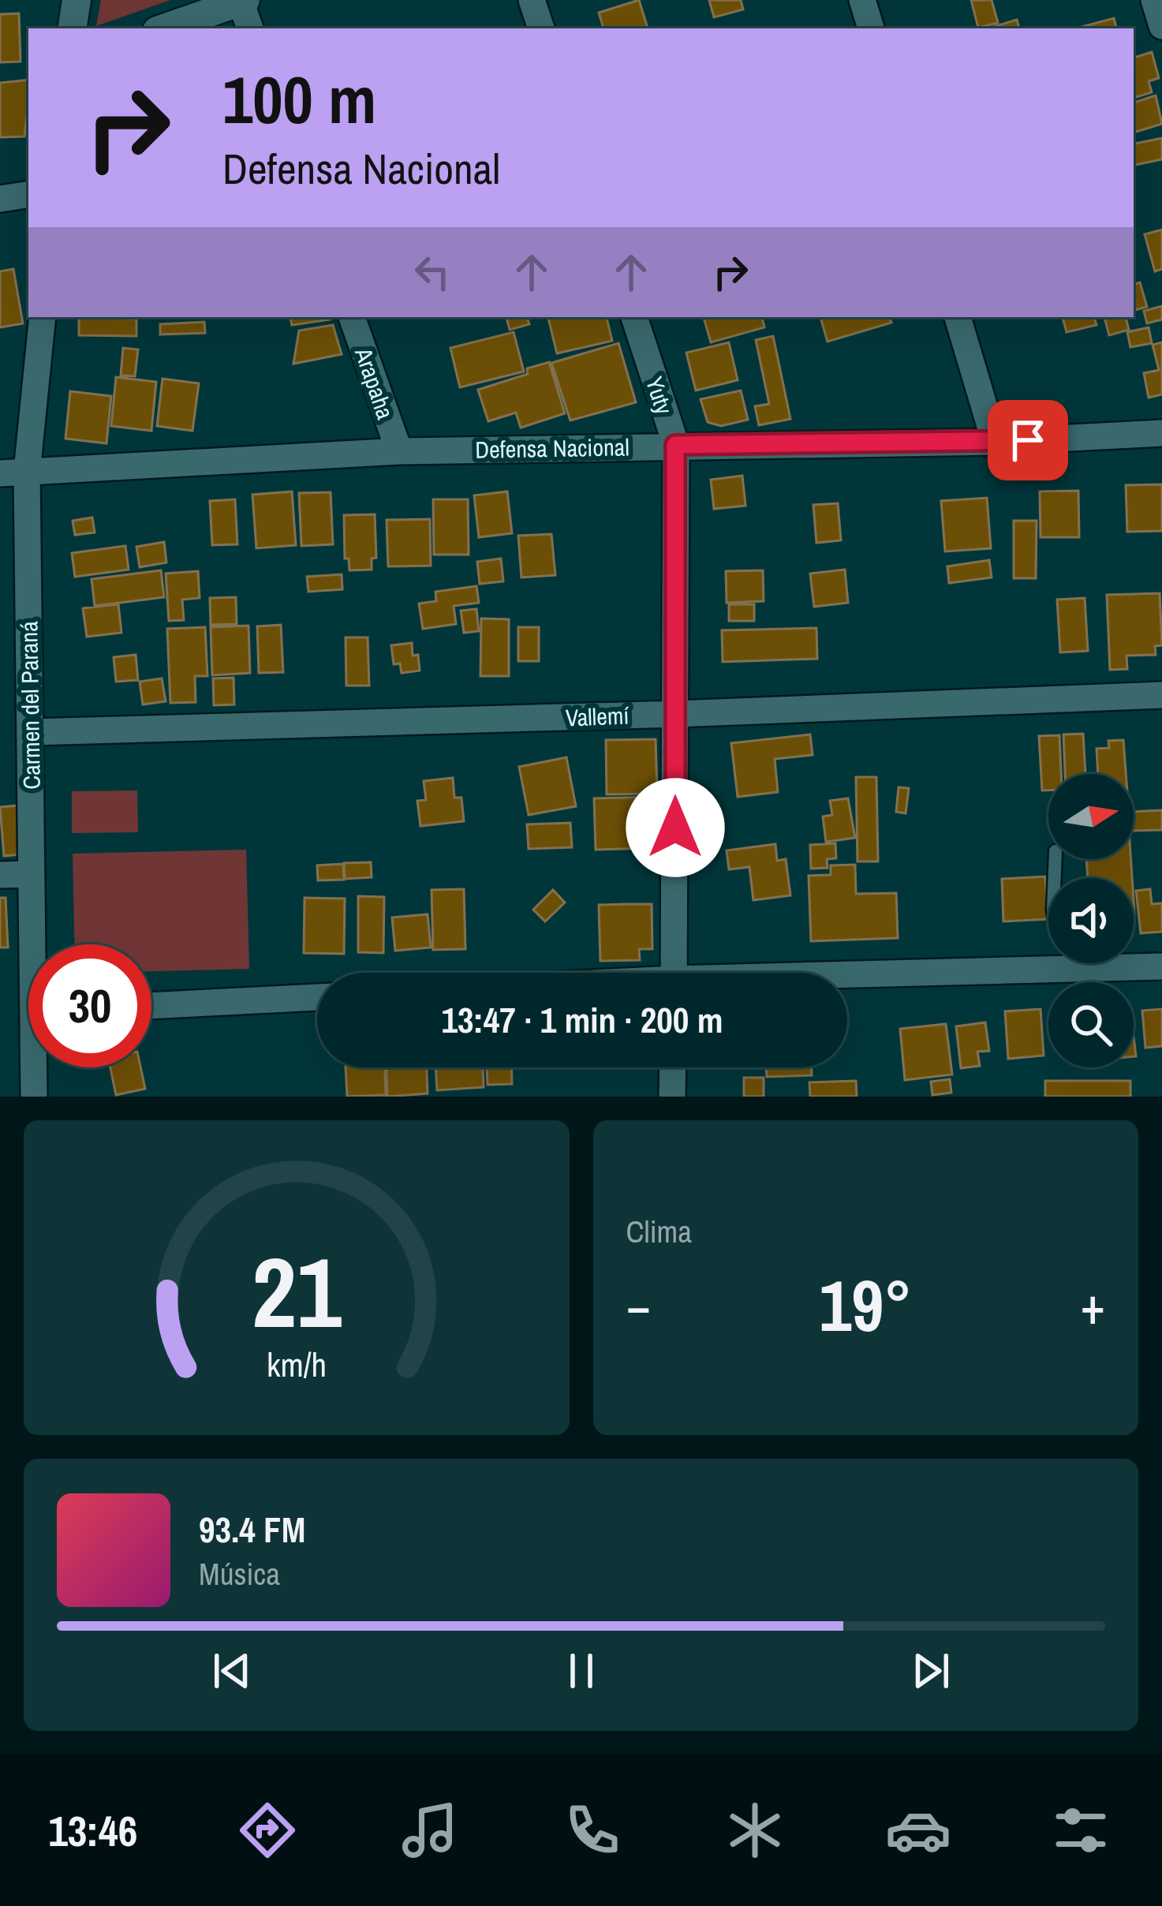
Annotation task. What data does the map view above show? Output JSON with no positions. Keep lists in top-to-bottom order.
{
  "streets": {
    "street": [
      "Arapaha",
      "Yuty",
      "Defensa Nacional",
      "Carmen del Paraná",
      "Vallemí"
    ]
  },
  "crossings": [
    ["Arapaha", "Defensa Nacional"],
    ["Yuty", "Defensa Nacional"],
    ["Yuty", "Vallemí"],
    ["Defensa Nacional", "Carmen del Paraná"],
    ["Carmen del Paraná", "Vallemí"]
  ],
  "north": "right",
  "page": {
    "turn": ["100 m", "Defensa Nacional"],
    "limit": "30",
    "trip": "13:47 · 1 min · 200 m",
    "tile": "Clima",
    "heat": ["−", "19°", "+"],
    "song": ["93.4 FM", "Música"],
    "tabs": "13:46",
    "gauge": ["21", "km/h"]
  }
}
